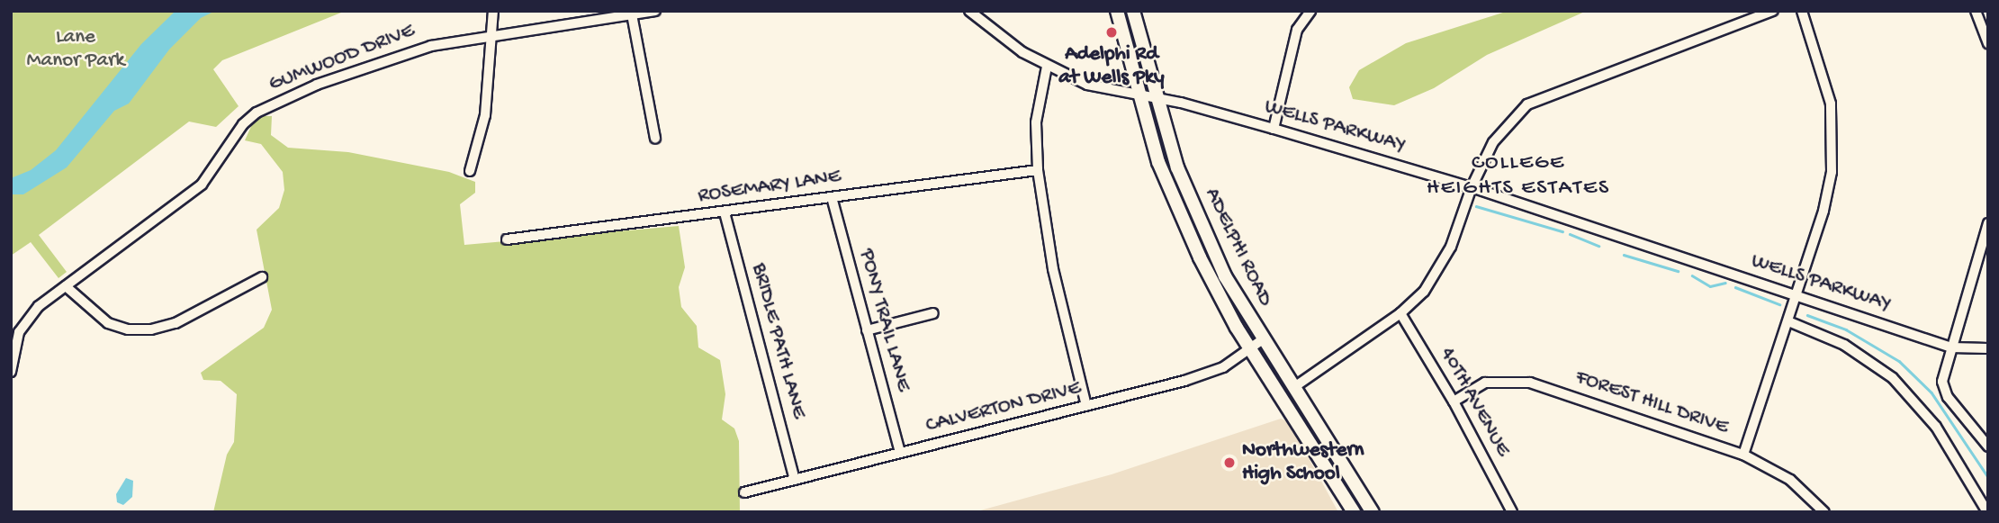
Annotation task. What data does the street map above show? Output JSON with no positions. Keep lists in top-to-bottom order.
{
  "streets": {
    "main road": ["ADELPHI ROAD"],
    "street": [
      "GUMWOOD DRIVE",
      "WELLS PARKWAY",
      "ROSEMARY LANE",
      "PONY TRAIL LANE",
      "BRIDLE PATH LANE",
      "40TH AVENUE",
      "FOREST HILL DRIVE",
      "CALVERTON DRIVE"
    ]
  },
  "crossings": [
    ["WELLS PARKWAY", "ADELPHI ROAD"],
    ["ROSEMARY LANE", "PONY TRAIL LANE"],
    ["ROSEMARY LANE", "BRIDLE PATH LANE"],
    ["ADELPHI ROAD", "CALVERTON DRIVE"],
    ["PONY TRAIL LANE", "CALVERTON DRIVE"],
    ["BRIDLE PATH LANE", "CALVERTON DRIVE"],
    ["40TH AVENUE", "FOREST HILL DRIVE"]
  ],
  "districts": ["COLLEGE HEIGHTS ESTATES"],
  "parks": ["Lane Manor Park"],
  "places": ["Adelphi Rd at Wells Pky", "Northwestern High School"]
}
